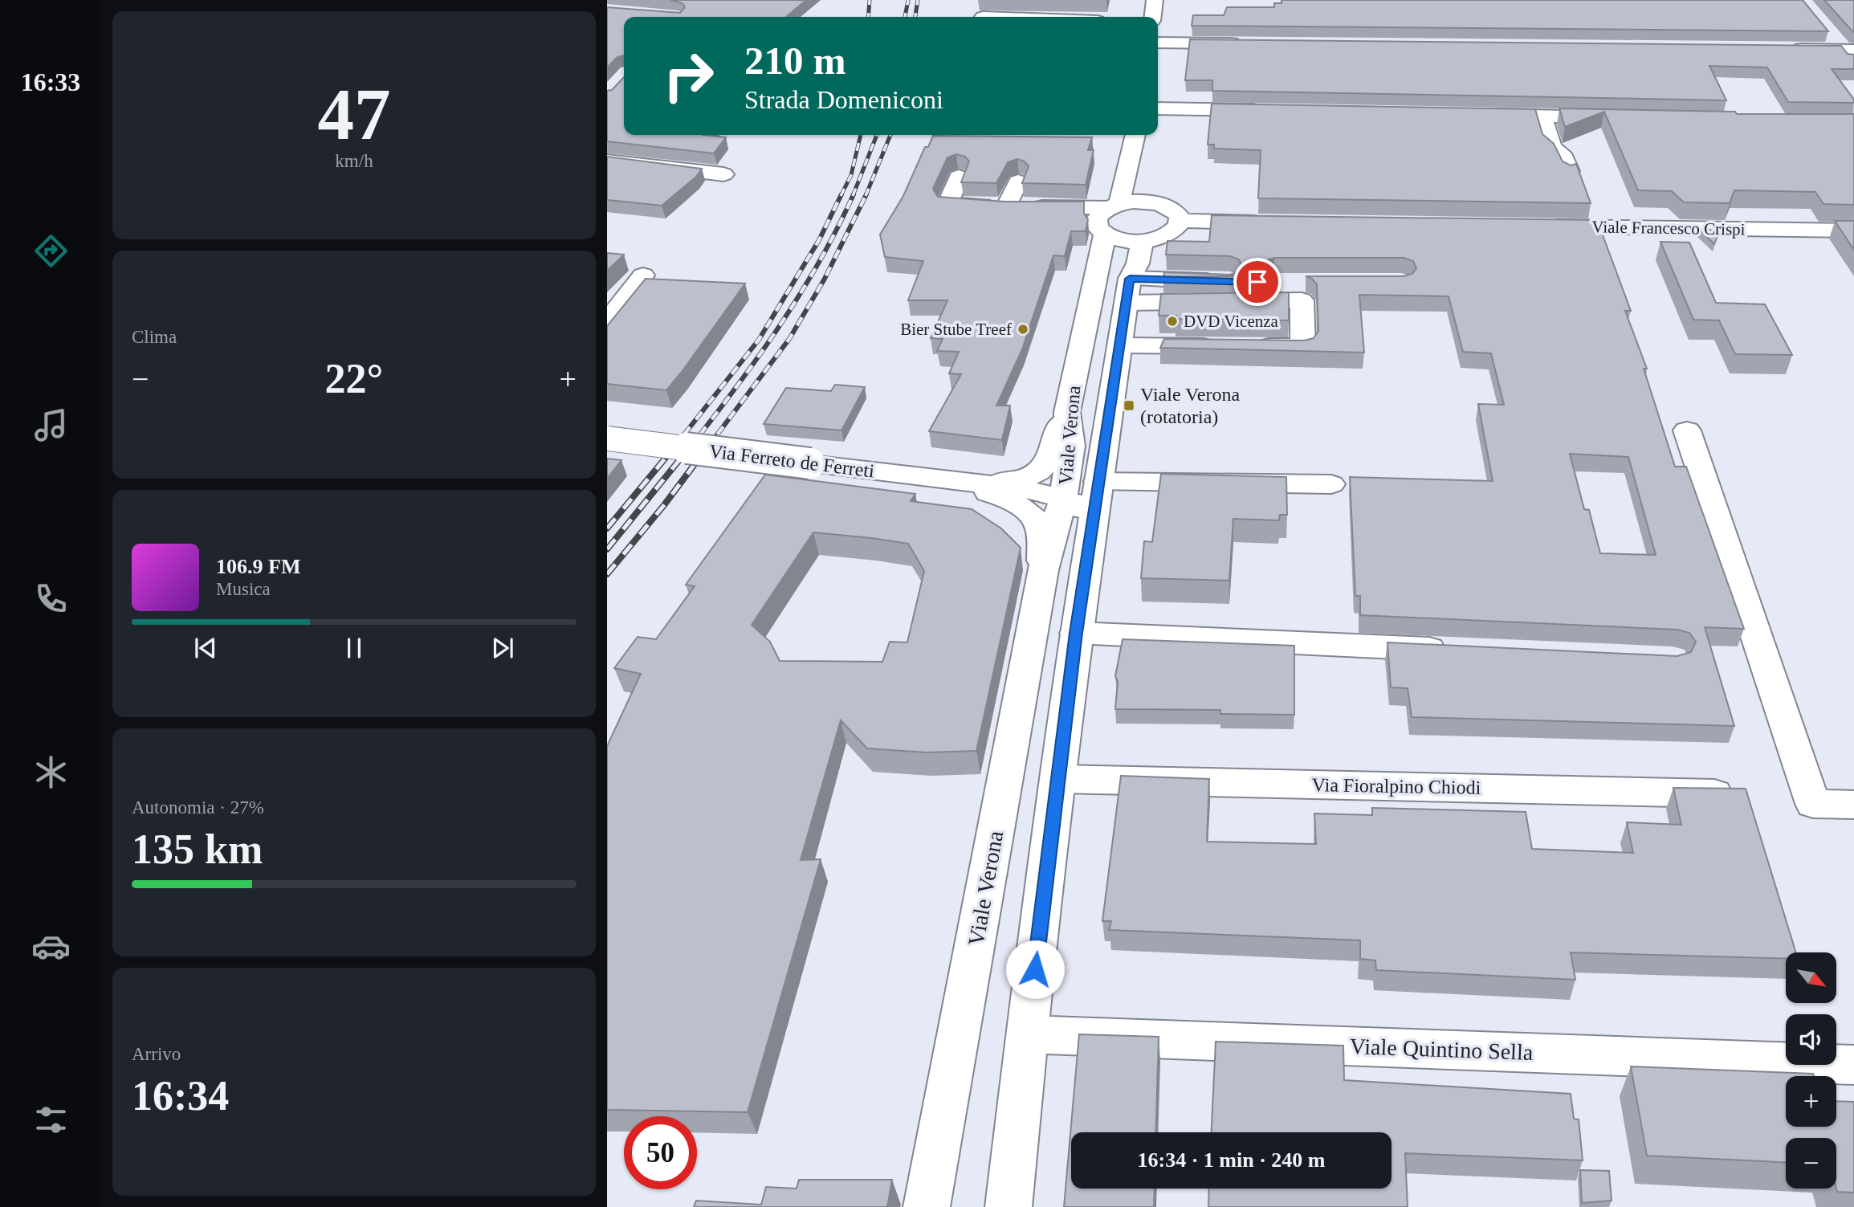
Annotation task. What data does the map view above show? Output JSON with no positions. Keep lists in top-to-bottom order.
{
  "streets": {
    "street": [
      "Viale Francesco Crispi",
      "Viale Verona",
      "Via Ferreto de Ferreti",
      "Via Fioralpino Chiodi",
      "Viale Quintino Sella"
    ]
  },
  "crossings": [
    ["Viale Verona", "Via Ferreto de Ferreti"],
    ["Viale Verona", "Via Fioralpino Chiodi"],
    ["Viale Verona", "Viale Quintino Sella"]
  ],
  "places": {
    "other": ["DVD Vicenza", "Bier Stube Treef"],
    "transit": ["Viale Verona (rotatoria)"]
  },
  "north": "bottom right",
  "page": {
    "tabs": "16:33",
    "tile": [
      ["47", "km/h"],
      "Clima",
      ["Autonomia · 27%", "135 km"],
      ["Arrivo", "16:34"]
    ],
    "turn": ["210 m", "Strada Domeniconi"],
    "heat": ["−", "22°", "+"],
    "song": ["106.9 FM", "Musica"],
    "map_buttons": ["+", "−"],
    "limit": "50",
    "trip": "16:34 · 1 min · 240 m"
  }
}
